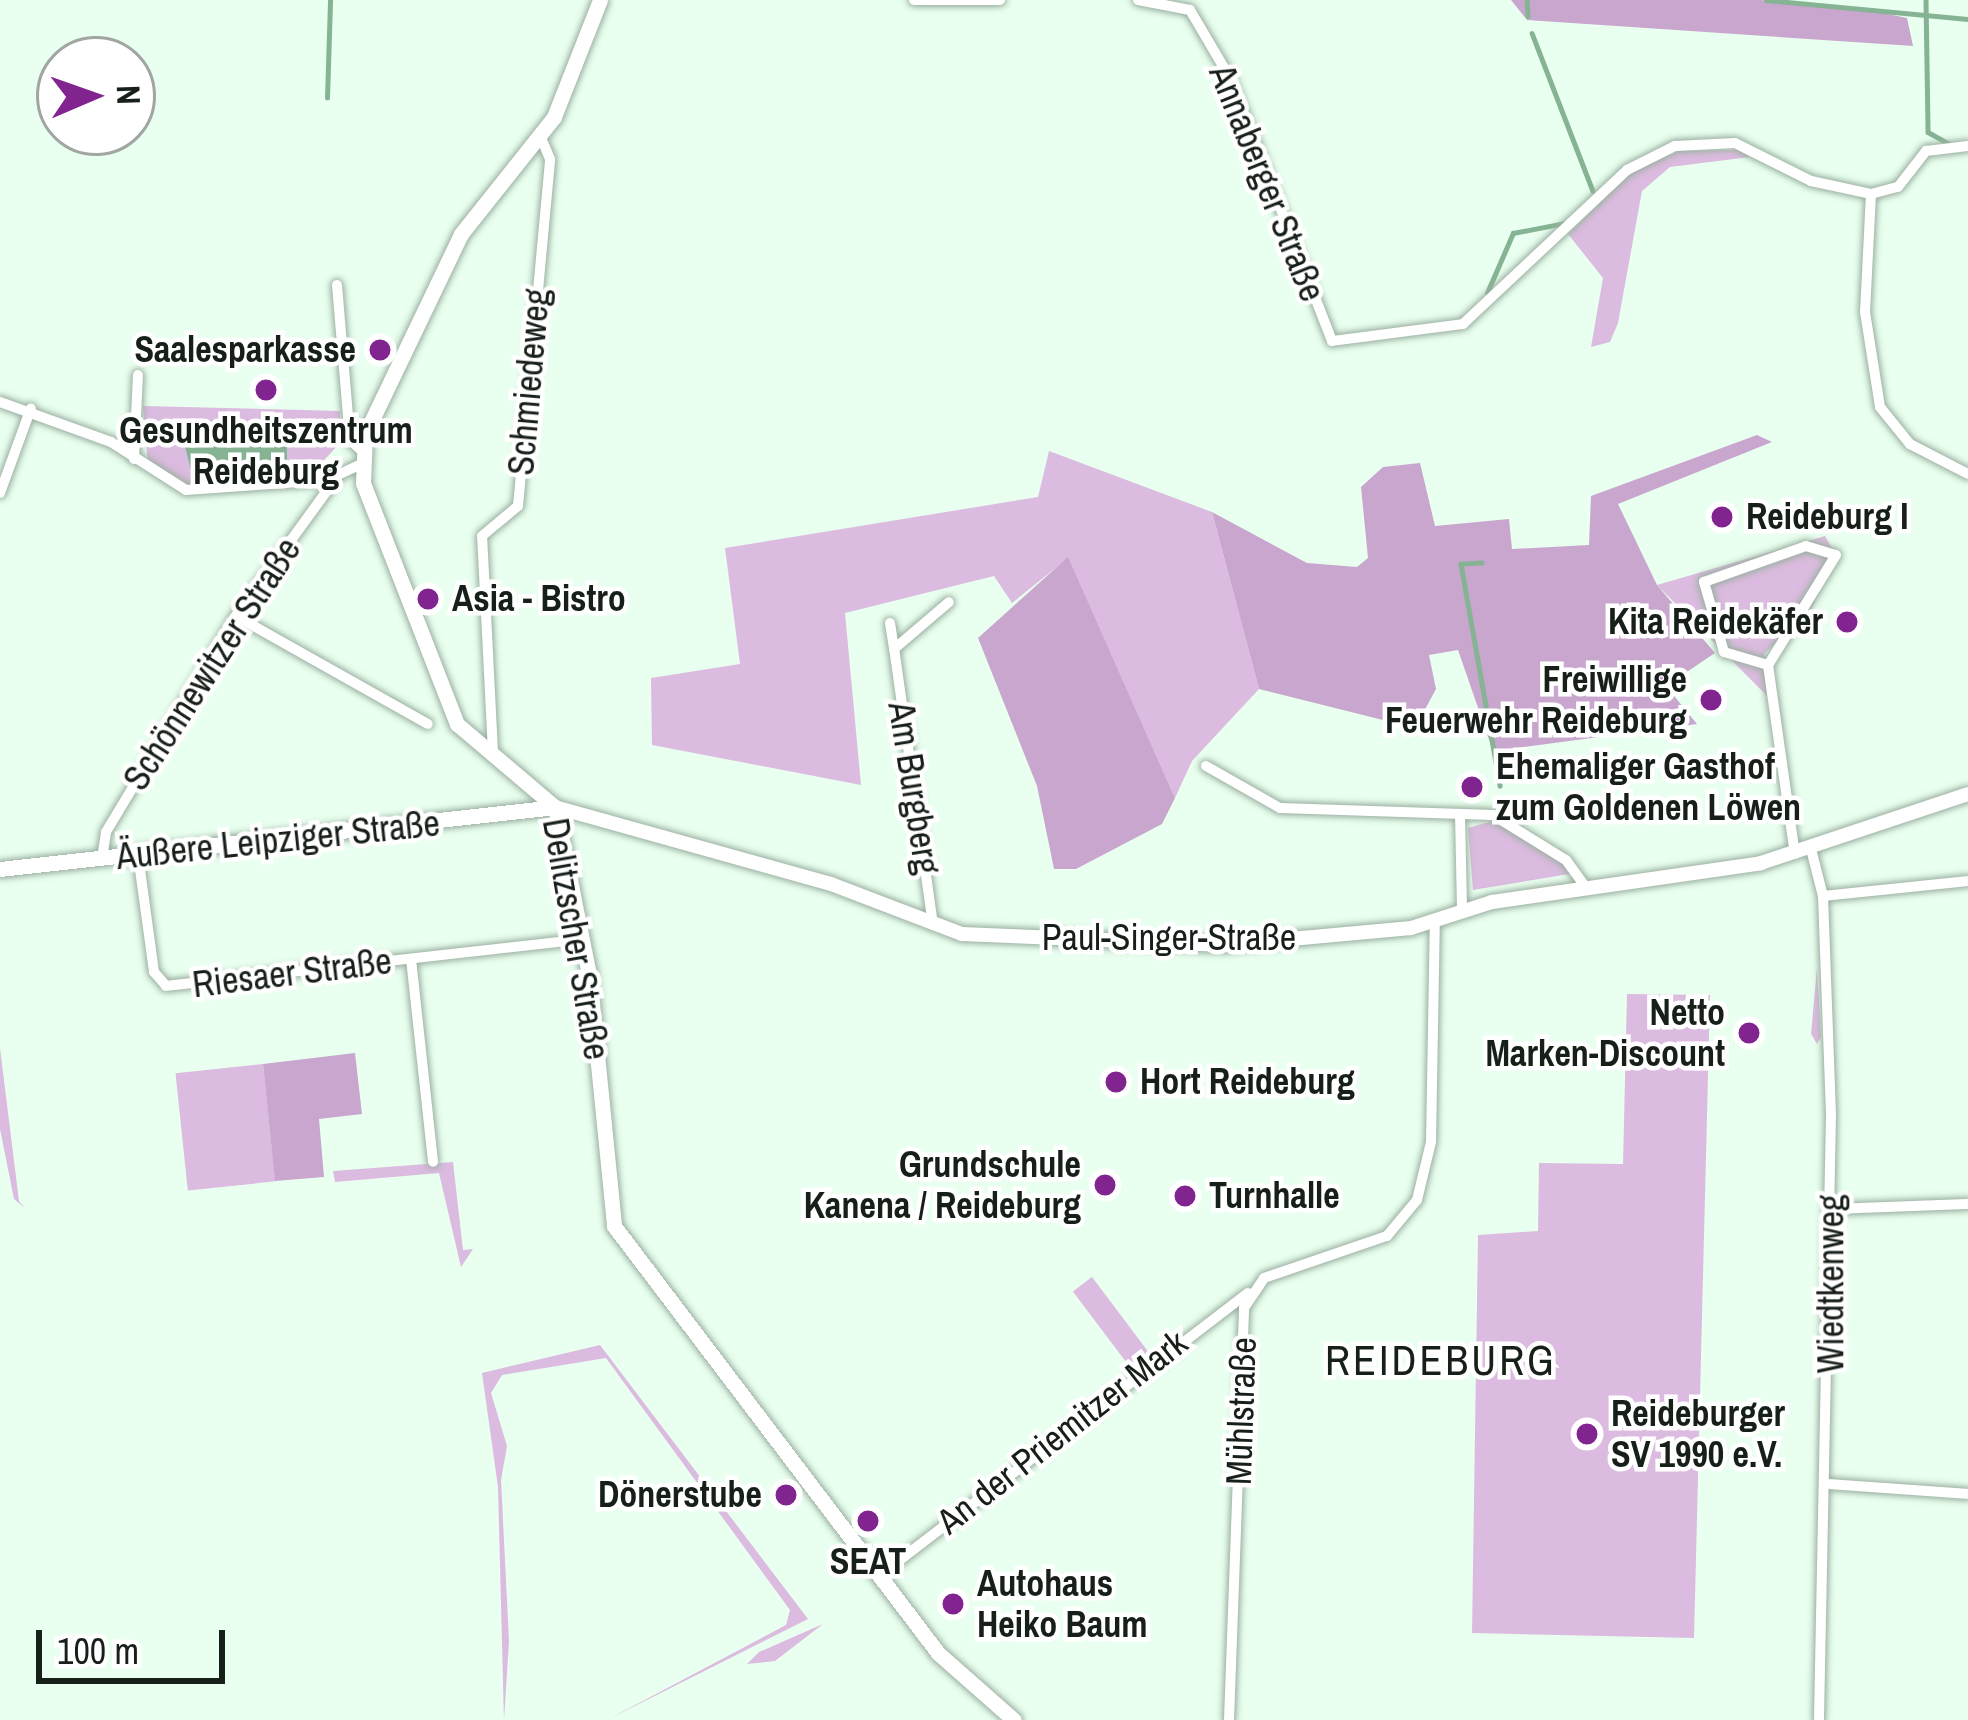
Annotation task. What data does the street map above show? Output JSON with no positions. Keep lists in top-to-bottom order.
{
  "streets": {
    "main road": ["Äußere Leipziger Straße", "Delitzscher Straße"],
    "street": [
      "Annaberger Straße",
      "Schmiedeweg",
      "Schönnewitzer Straße",
      "Am Burgberg",
      "Paul-Singer-Straße",
      "Riesaer Straße",
      "Wiedtkenweg",
      "Mühlstraße",
      "An der Priemitzer Mark"
    ]
  },
  "crossings": [
    ["Schmiedeweg", "Delitzscher Straße"],
    ["Schönnewitzer Straße", "Äußere Leipziger Straße"],
    ["Am Burgberg", "Paul-Singer-Straße"],
    ["Äußere Leipziger Straße", "Paul-Singer-Straße"],
    ["Äußere Leipziger Straße", "Delitzscher Straße"],
    ["Äußere Leipziger Straße", "Riesaer Straße"],
    ["Paul-Singer-Straße", "Delitzscher Straße"],
    ["Paul-Singer-Straße", "Wiedtkenweg"],
    ["Paul-Singer-Straße", "Mühlstraße"],
    ["Delitzscher Straße", "Riesaer Straße"],
    ["Delitzscher Straße", "An der Priemitzer Mark"],
    ["Mühlstraße", "An der Priemitzer Mark"]
  ],
  "districts": ["REIDEBURG"],
  "places": [
    "Saalesparkasse",
    "Gesundheitszentrum Reideburg",
    "Reideburg I",
    "Asia - Bistro",
    "Kita Reidekäfer",
    "Freiwillige Feuerwehr Reideburg",
    "Ehemaliger Gasthof zum Goldenen Löwen",
    "Netto Marken-Discount",
    "Hort Reideburg",
    "Grundschule Kanena / Reideburg",
    "Turnhalle",
    "Reideburger SV 1990 e.V.",
    "Dönerstube",
    "SEAT",
    "Autohaus Heiko Baum"
  ],
  "scale_bar": "100 m",
  "north": "right"
}
